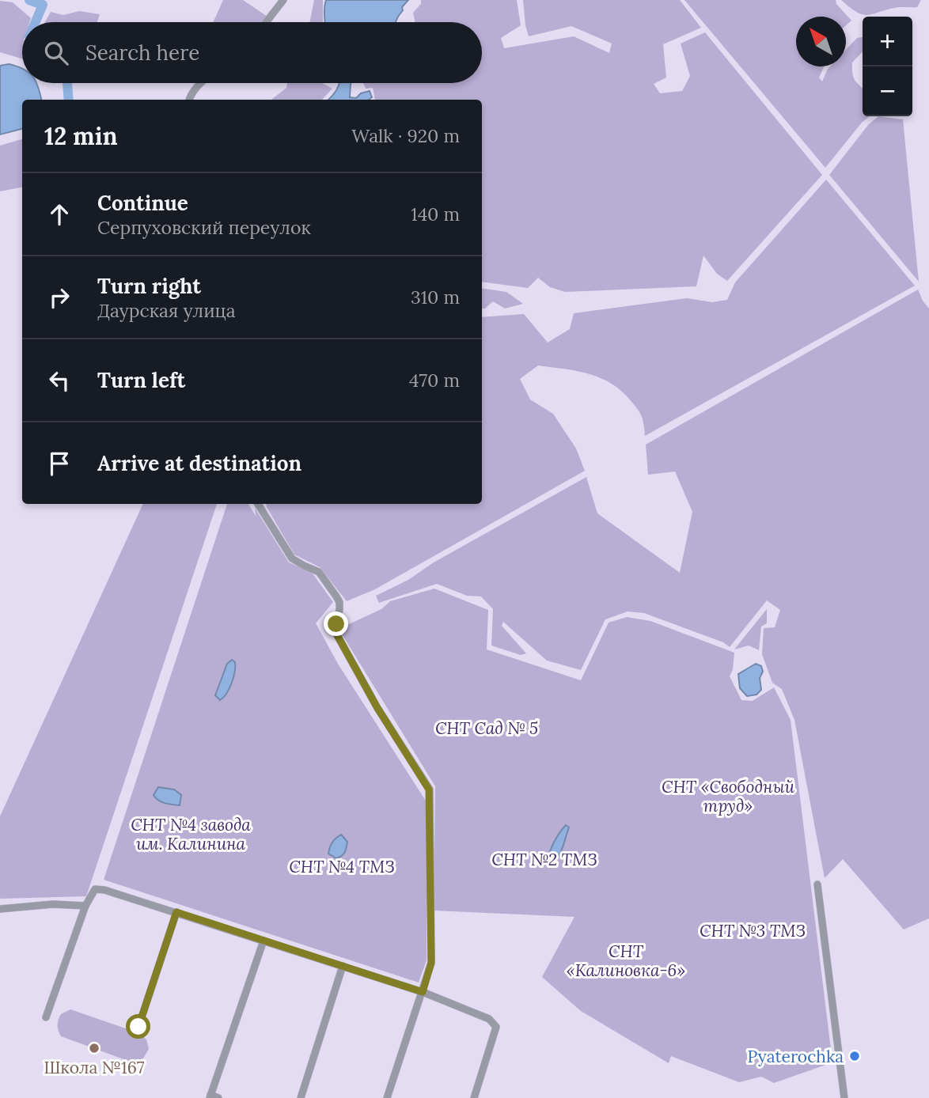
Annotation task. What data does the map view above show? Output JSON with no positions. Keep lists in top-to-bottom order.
{
  "parks": [
    "СНТ Сад № 5",
    "СНТ «Свободный труд»",
    "СНТ №4 завода им. Калинина",
    "СНТ №2 ТМЗ",
    "СНТ №4 ТМЗ",
    "СНТ №3 ТМЗ",
    "СНТ «Калиновка-6»"
  ],
  "places": ["Школа №167", "Pyaterochka"],
  "north": "top left",
  "page": {
    "map_buttons": ["+", "−"],
    "search": "Search here",
    "heading": ["12 min", "Walk · 920 m"],
    "list": [
      ["Continue", "Серпуховский переулок", "140 m"],
      ["Turn right", "Даурская улица", "310 m"],
      ["Turn left", "470 m"],
      "Arrive at destination"
    ]
  }
}
